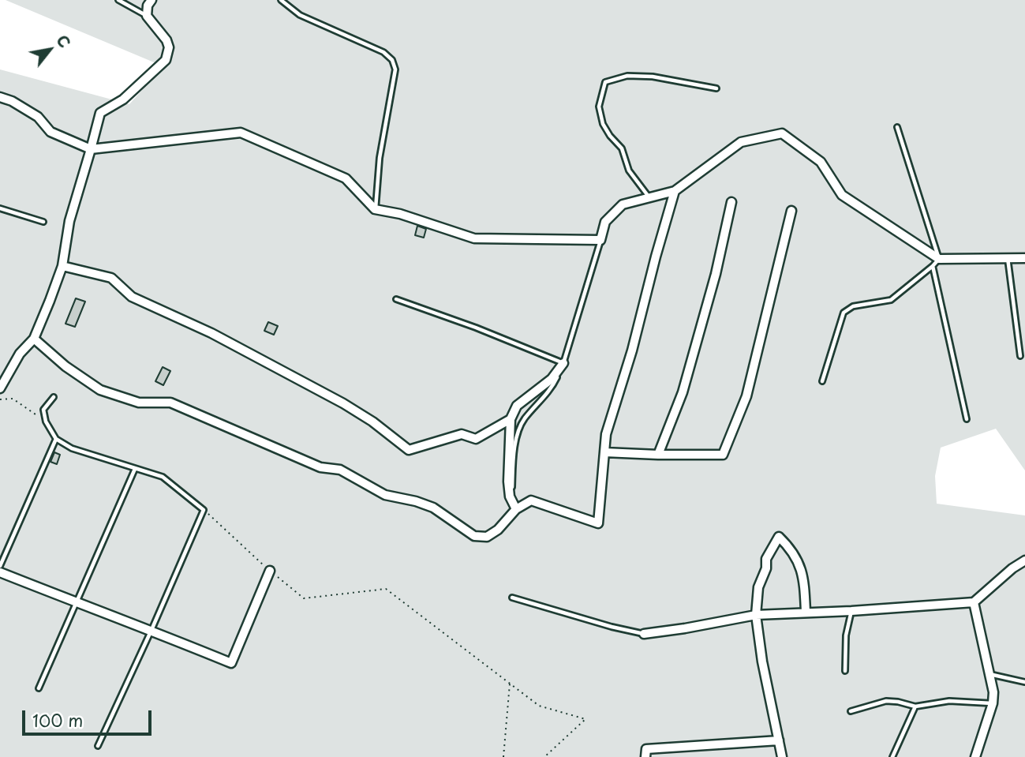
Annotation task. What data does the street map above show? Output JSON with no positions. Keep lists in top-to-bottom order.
{
  "scale_bar": "100 m",
  "north": "top right"
}
